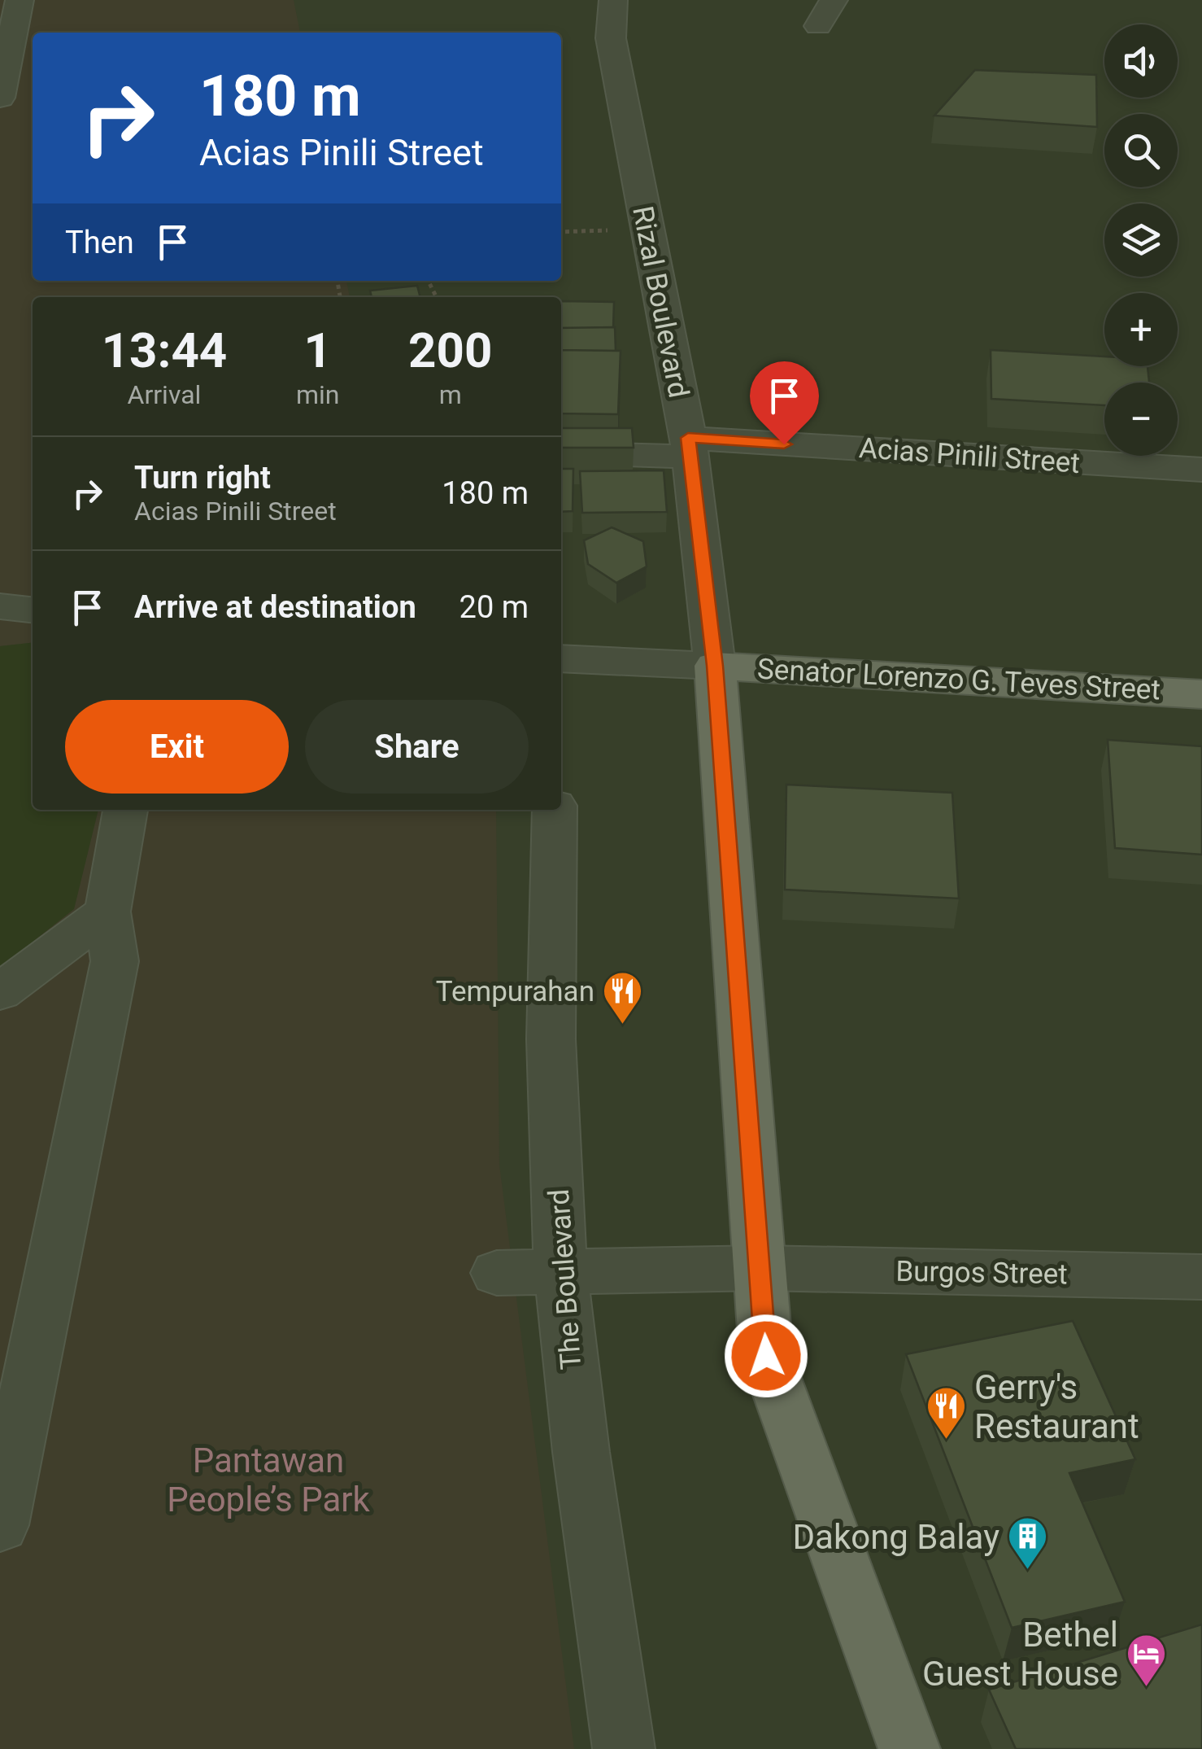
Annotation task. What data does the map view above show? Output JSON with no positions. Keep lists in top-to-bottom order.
{
  "streets": {
    "main road": ["Rizal Boulevard", "Senator Lorenzo G. Teves Street"],
    "street": ["Acias Pinili Street", "Burgos Street", "The Boulevard"]
  },
  "crossings": [
    ["Rizal Boulevard", "Acias Pinili Street"],
    ["Rizal Boulevard", "Senator Lorenzo G. Teves Street"],
    ["Rizal Boulevard", "Burgos Street"],
    ["Burgos Street", "The Boulevard"]
  ],
  "parks": ["Pantawan People’s Park"],
  "places": {
    "restaurant": ["Tempurahan", "Gerry's Restaurant"],
    "building": ["Dakong Balay"],
    "hotel": ["Bethel Guest House"]
  },
  "page": {
    "map_buttons": ["+", "−"],
    "turn": ["180 m", "Acias Pinili Street"],
    "then": "Then",
    "eta": [
      "13:44",
      "Arrival",
      "1",
      "min",
      "200",
      "m"
    ],
    "list": [
      {
        "name": "Turn right",
        "note": "Acias Pinili Street",
        "value": "180 m"
      },
      {
        "name": "Arrive at destination",
        "value": "20 m"
      }
    ],
    "buttons": ["Exit", "Share"]
  }
}
